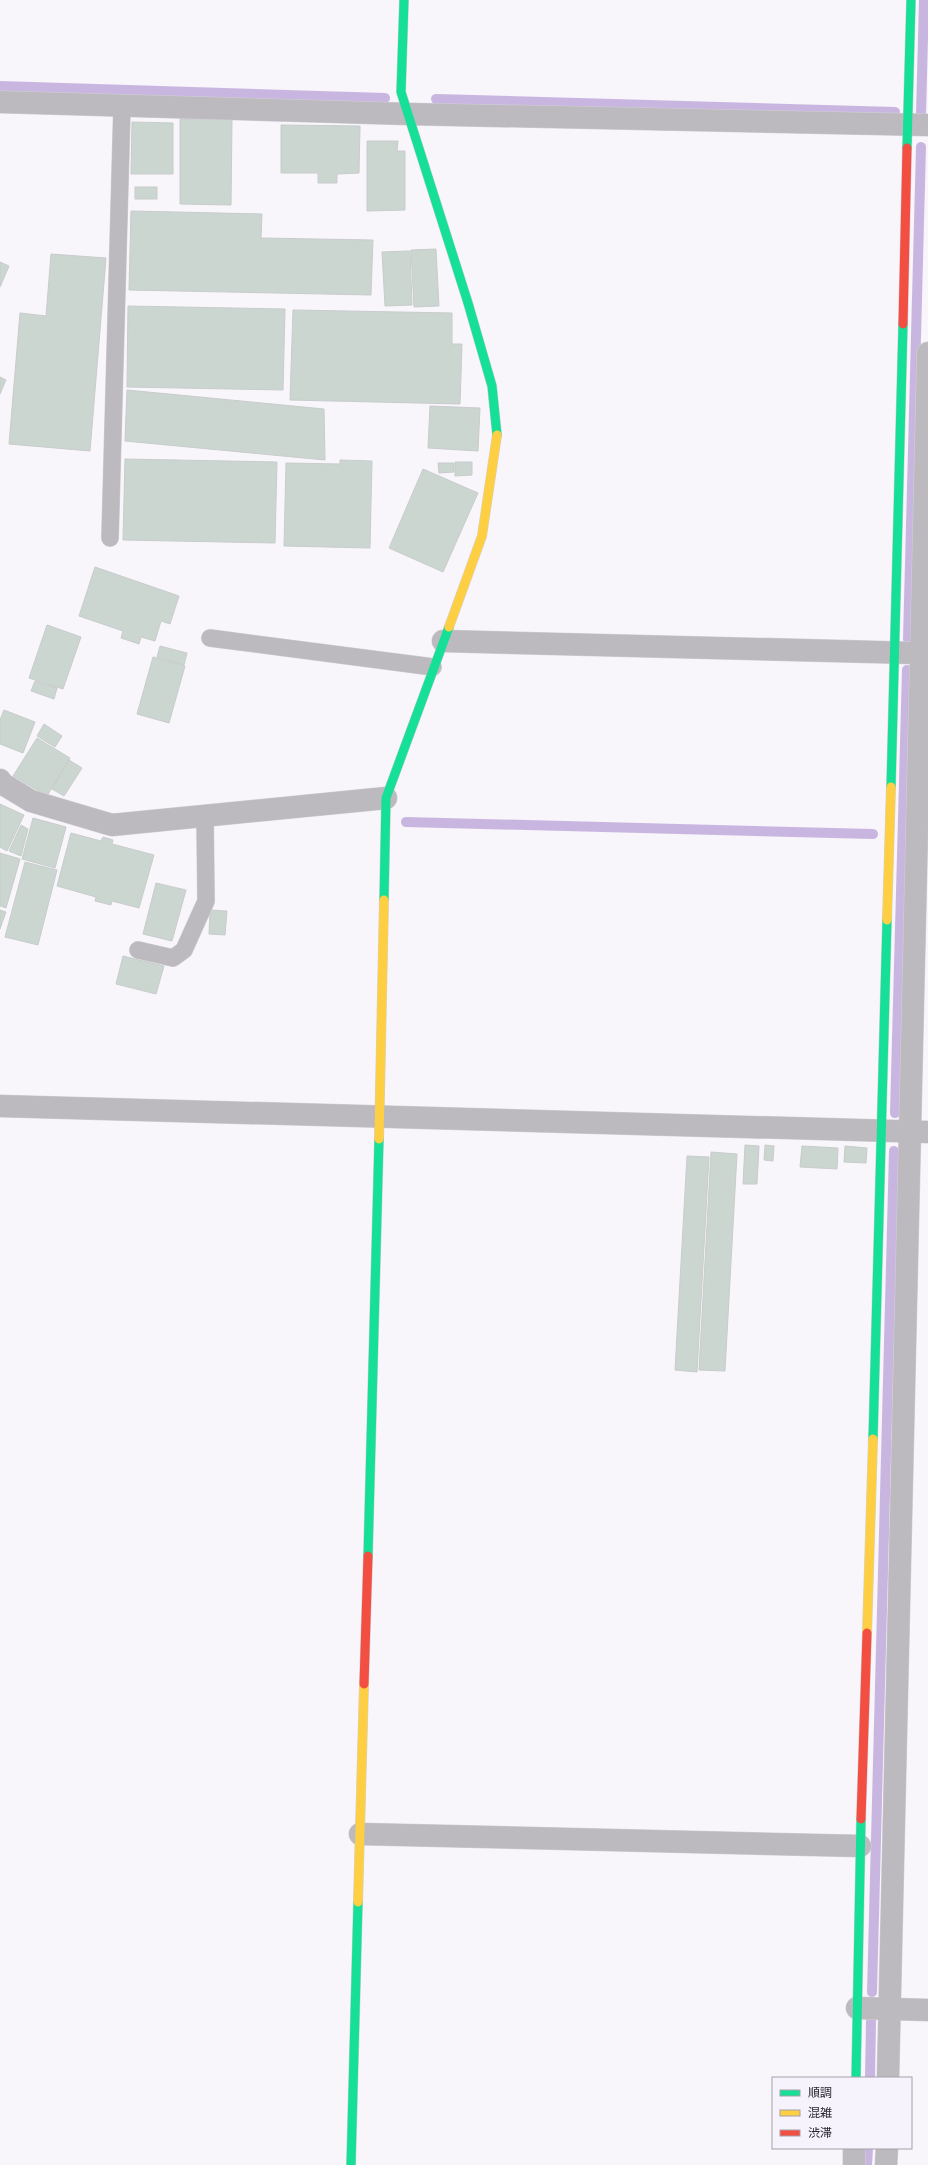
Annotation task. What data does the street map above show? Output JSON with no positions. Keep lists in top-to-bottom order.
{
  "legend": ["順調", "混雑", "渋滞"]
}
